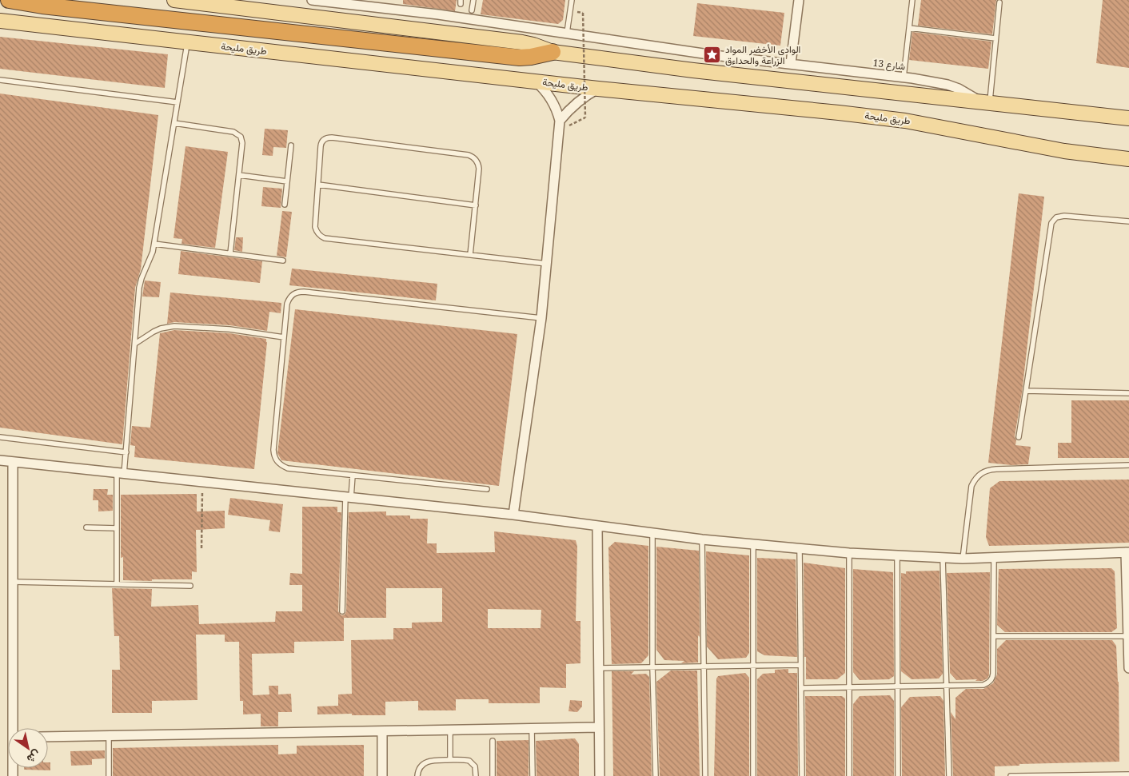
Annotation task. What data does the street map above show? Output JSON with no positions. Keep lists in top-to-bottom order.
{
  "streets": {
    "main road": ["طريق مليحة"],
    "street": ["شارع 13"]
  },
  "places": {
    "place": ["الوادى الأخضر المواد الزراعة والحداءق"]
  },
  "north": "bottom right"
}
